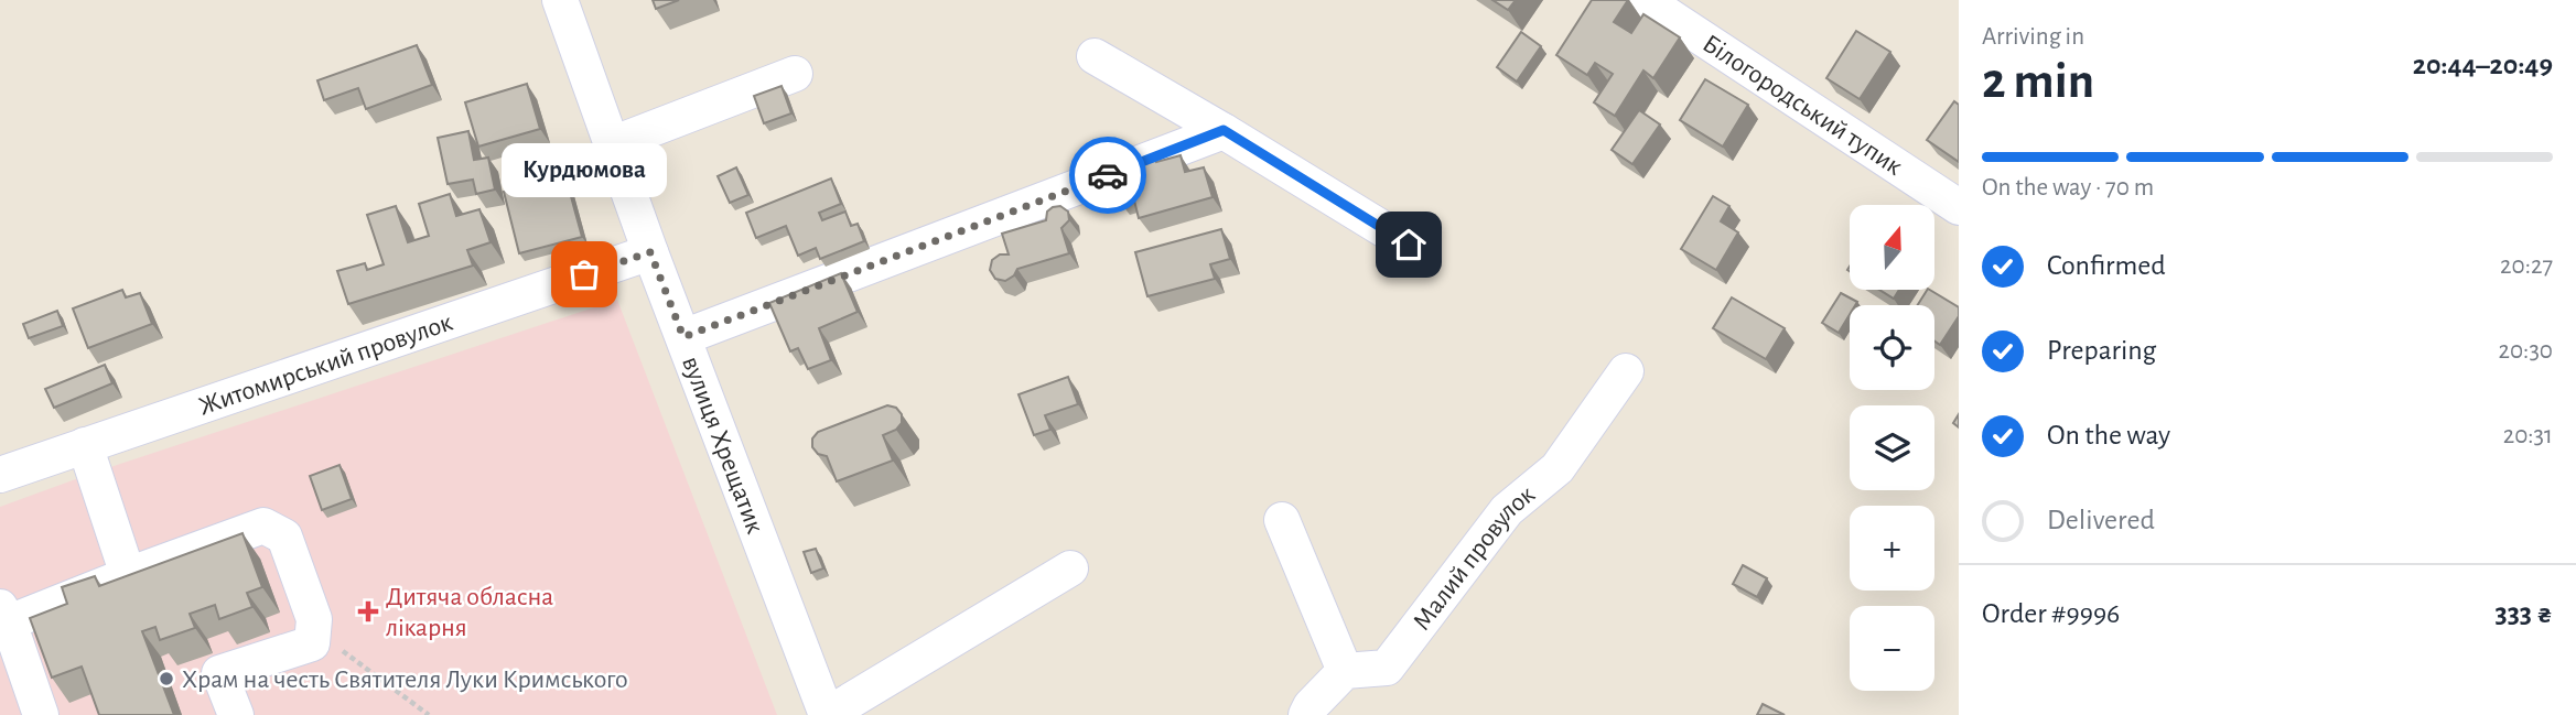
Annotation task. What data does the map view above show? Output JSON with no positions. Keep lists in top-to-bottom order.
{
  "streets": {
    "street": [
      "Білогородський тупик",
      "Житомирський провулок",
      "вулиця Хрещатик",
      "Малий провулок"
    ]
  },
  "crossings": [
    ["Житомирський провулок", "вулиця Хрещатик"]
  ],
  "places": {
    "other": ["Курдюмова", "Храм на честь Святителя Луки Кримського"],
    "health": ["Дитяча обласна лікарня"]
  },
  "north": "top",
  "page": {
    "heading": ["2 min", "Arriving in", "20:44–20:49"],
    "panel": ["Order #9996", "333 ₴"],
    "bar": "On the way · 70 m",
    "bubble": "Курдюмова",
    "map_buttons": ["+", "−"],
    "list": [
      ["Confirmed", "20:27"],
      ["Preparing", "20:30"],
      ["On the way", "20:31"],
      "Delivered"
    ]
  }
}
